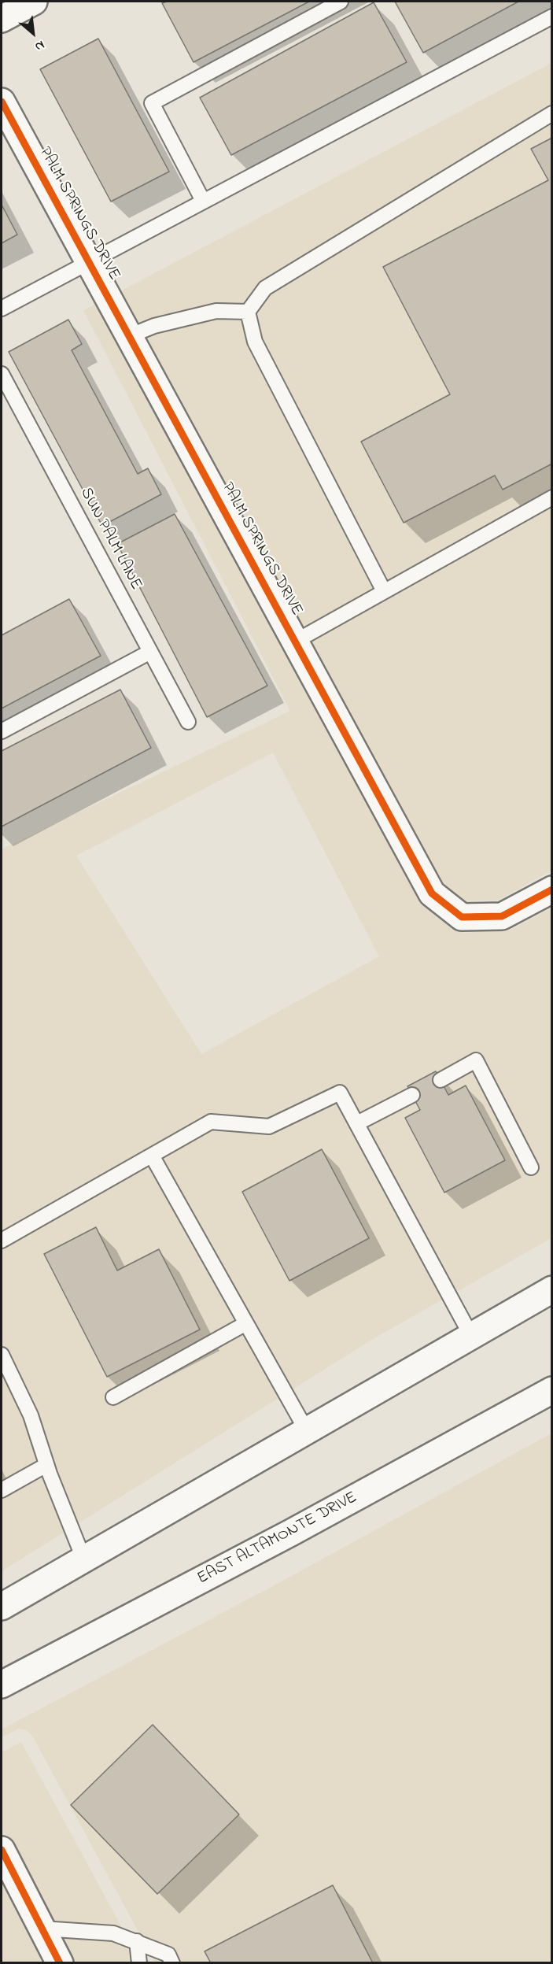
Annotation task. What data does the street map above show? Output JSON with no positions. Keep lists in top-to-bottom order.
{
  "streets": {
    "main road": ["PALM SPRINGS DRIVE", "EAST ALTAMONTE DRIVE"],
    "lane": ["SUN PALM LANE"]
  },
  "north": "bottom right"
}
